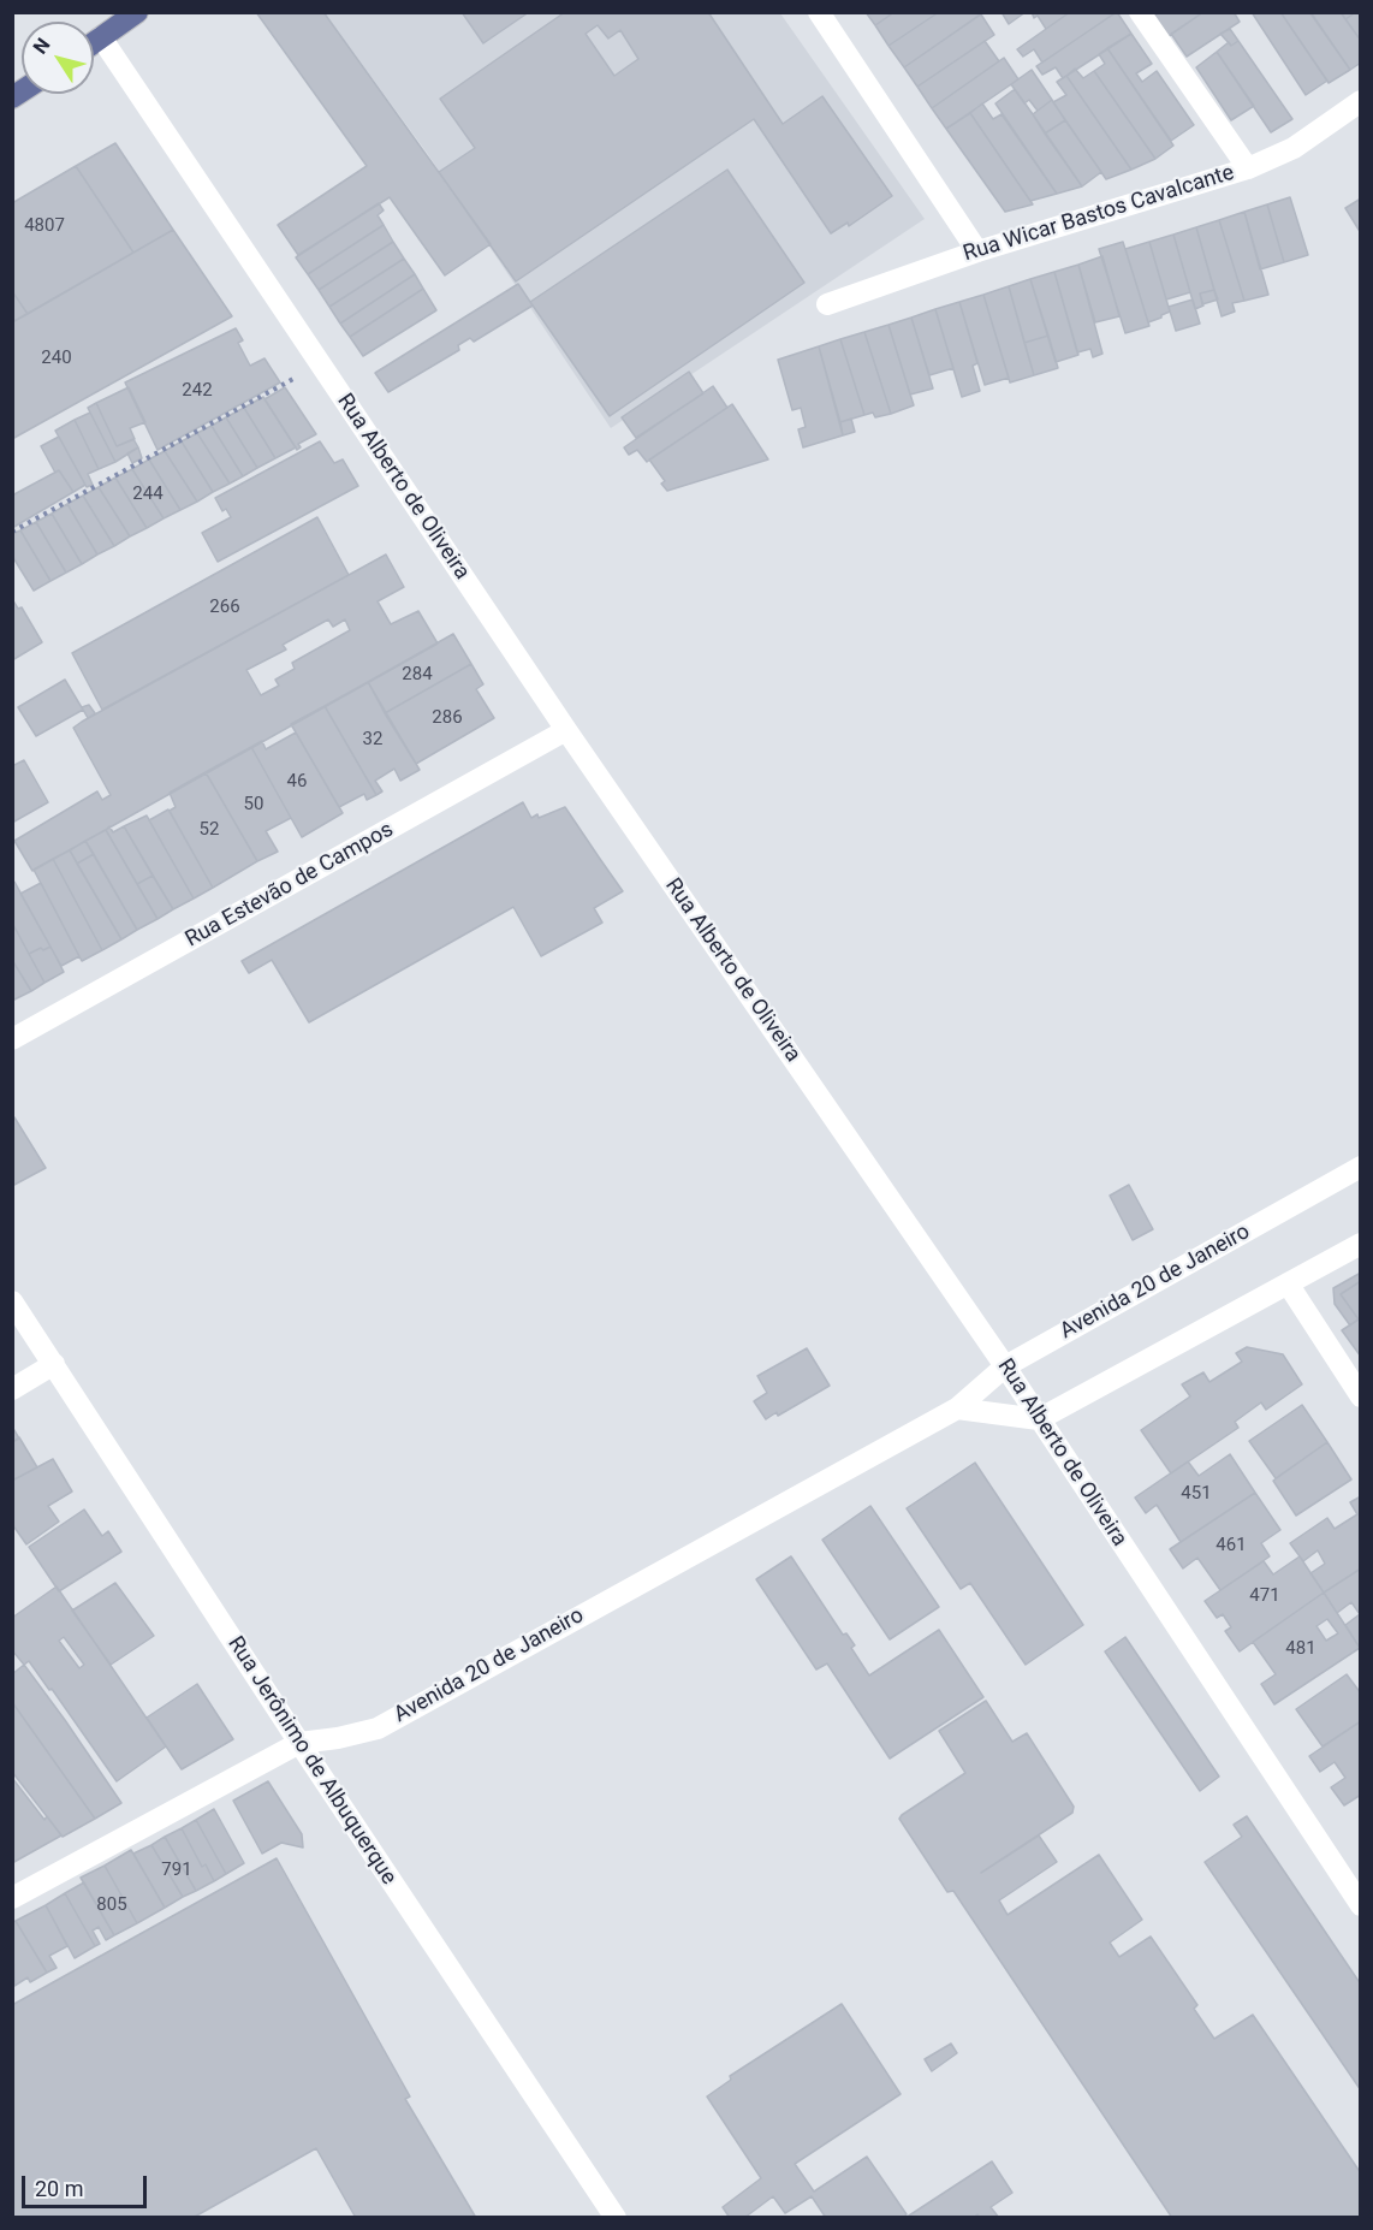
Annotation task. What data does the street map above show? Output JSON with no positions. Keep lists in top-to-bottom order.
{
  "streets": {
    "street": [
      "Rua Wicar Bastos Cavalcante",
      "Rua Alberto de Oliveira",
      "Rua Estevão de Campos",
      "Avenida 20 de Janeiro",
      "Rua Jerônimo de Albuquerque"
    ]
  },
  "crossings": [
    ["Rua Alberto de Oliveira", "Rua Estevão de Campos"],
    ["Rua Alberto de Oliveira", "Avenida 20 de Janeiro"],
    ["Avenida 20 de Janeiro", "Rua Jerônimo de Albuquerque"]
  ],
  "house_numbers": [
    "4807",
    "240",
    "242",
    "244",
    "266",
    "284",
    "286",
    "32",
    "46",
    "50",
    "52",
    "451",
    "461",
    "471",
    "481",
    "791",
    "805"
  ],
  "scale_bar": "20 m",
  "north": "top left"
}
